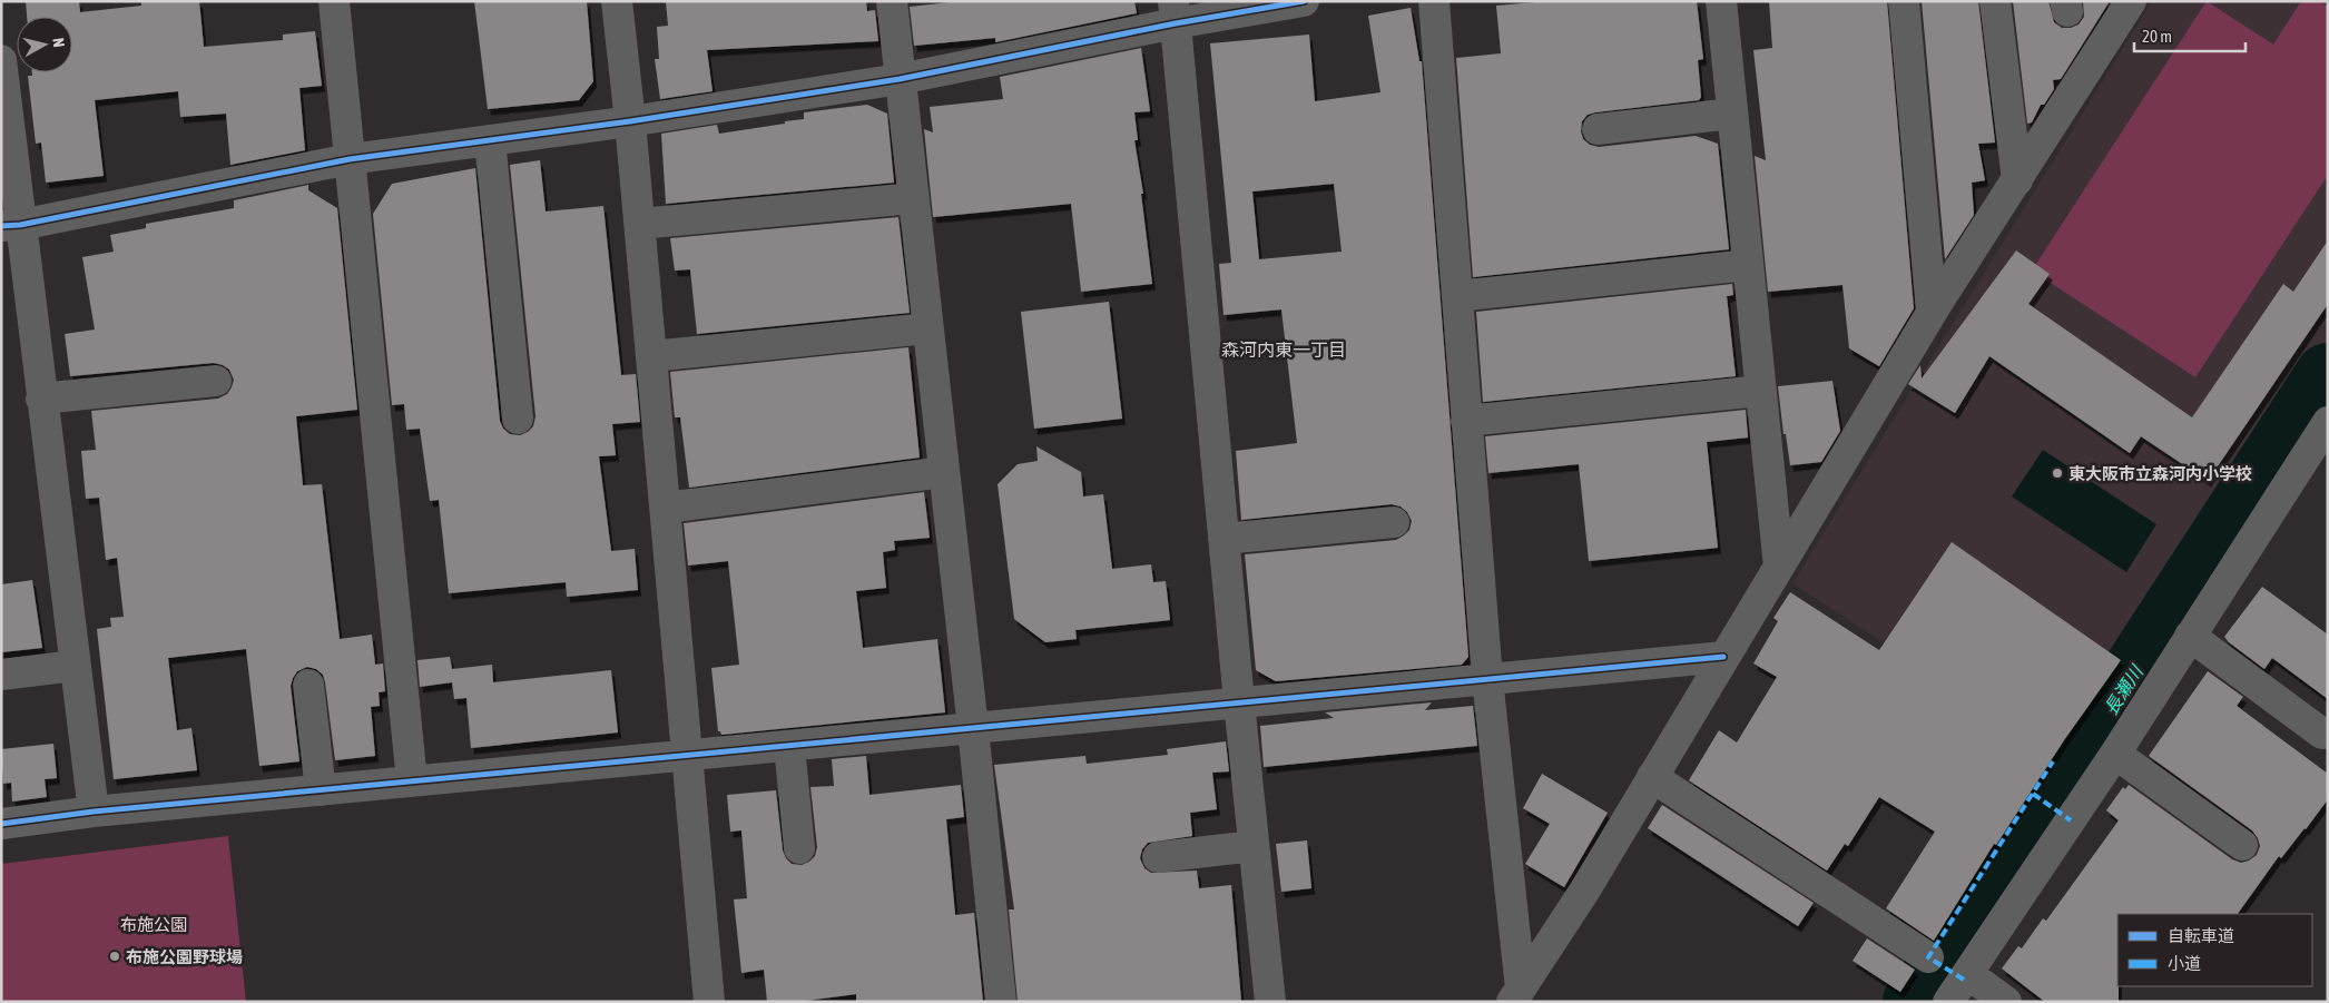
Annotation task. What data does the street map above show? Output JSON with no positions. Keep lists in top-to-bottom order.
{
  "districts": ["森河内東一丁目"],
  "water": ["長瀬川"],
  "parks": ["布施公園"],
  "places": ["東大阪市立森河内小学校", "布施公園野球場"],
  "legend": ["自転車道", "小道"],
  "scale_bar": "20 m",
  "north": "right"
}
